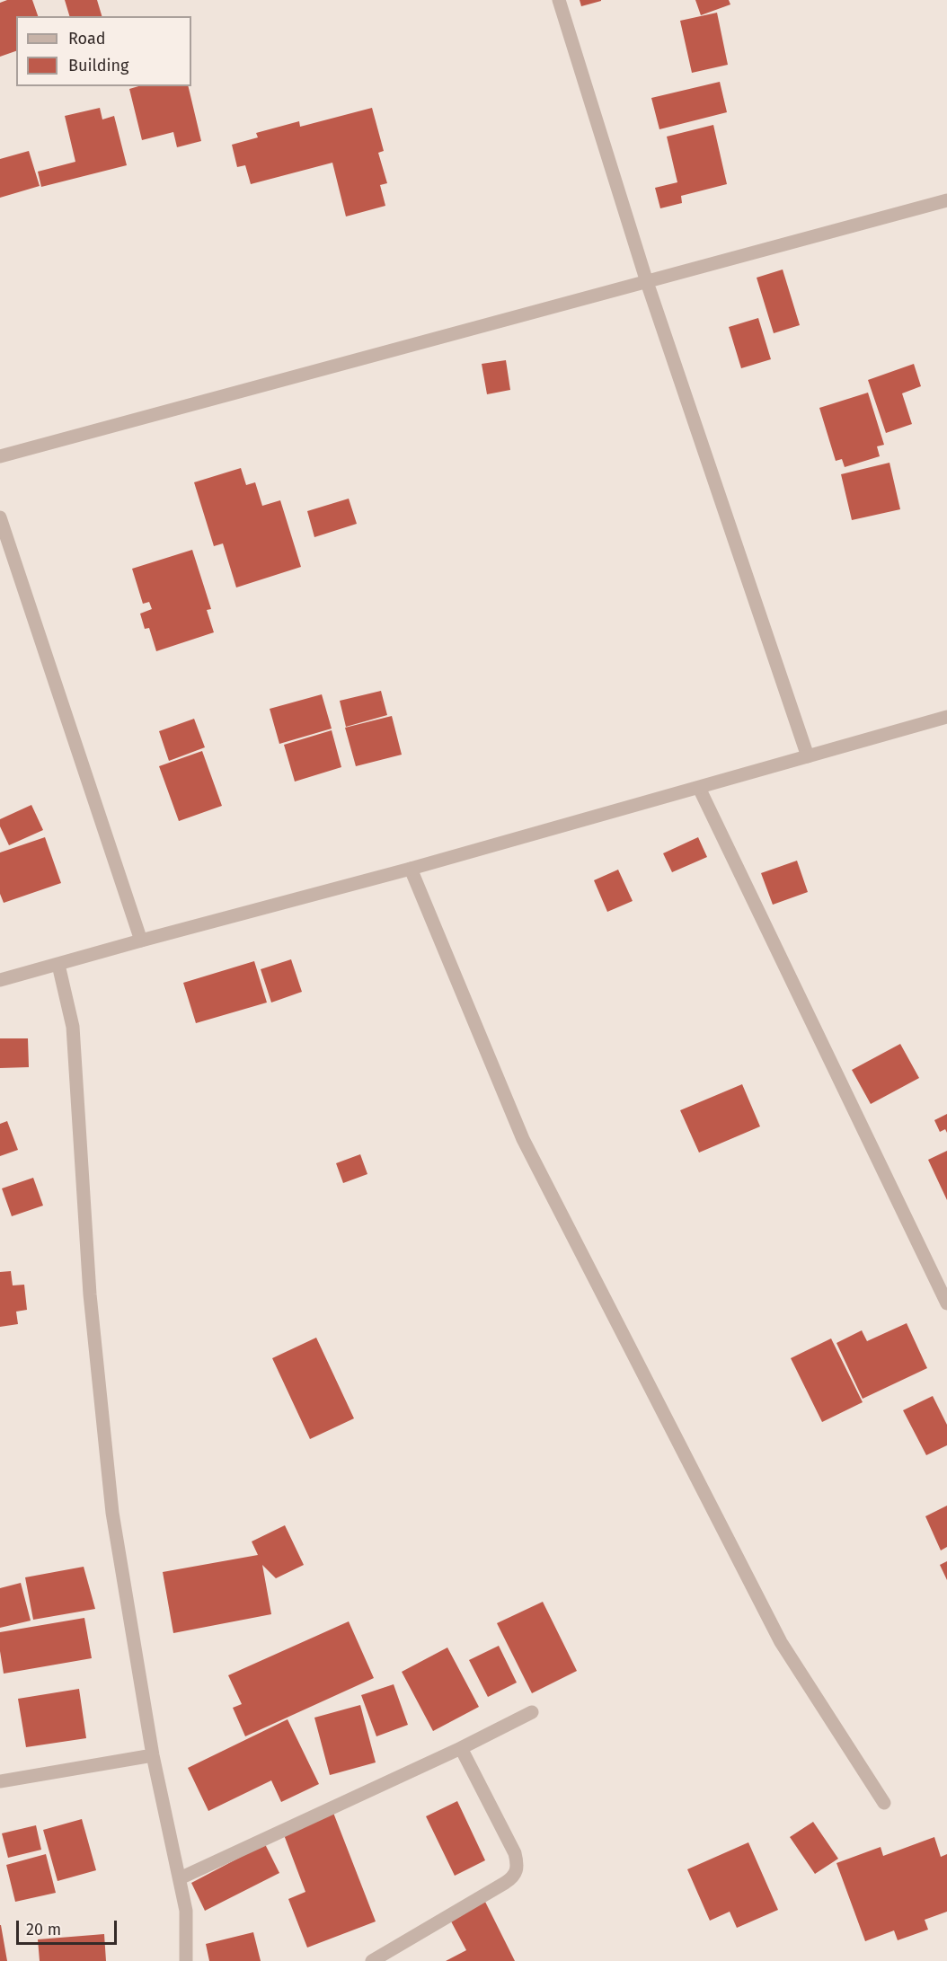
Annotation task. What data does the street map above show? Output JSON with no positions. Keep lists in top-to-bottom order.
{
  "legend": ["Road", "Building"],
  "scale_bar": "20 m"
}
